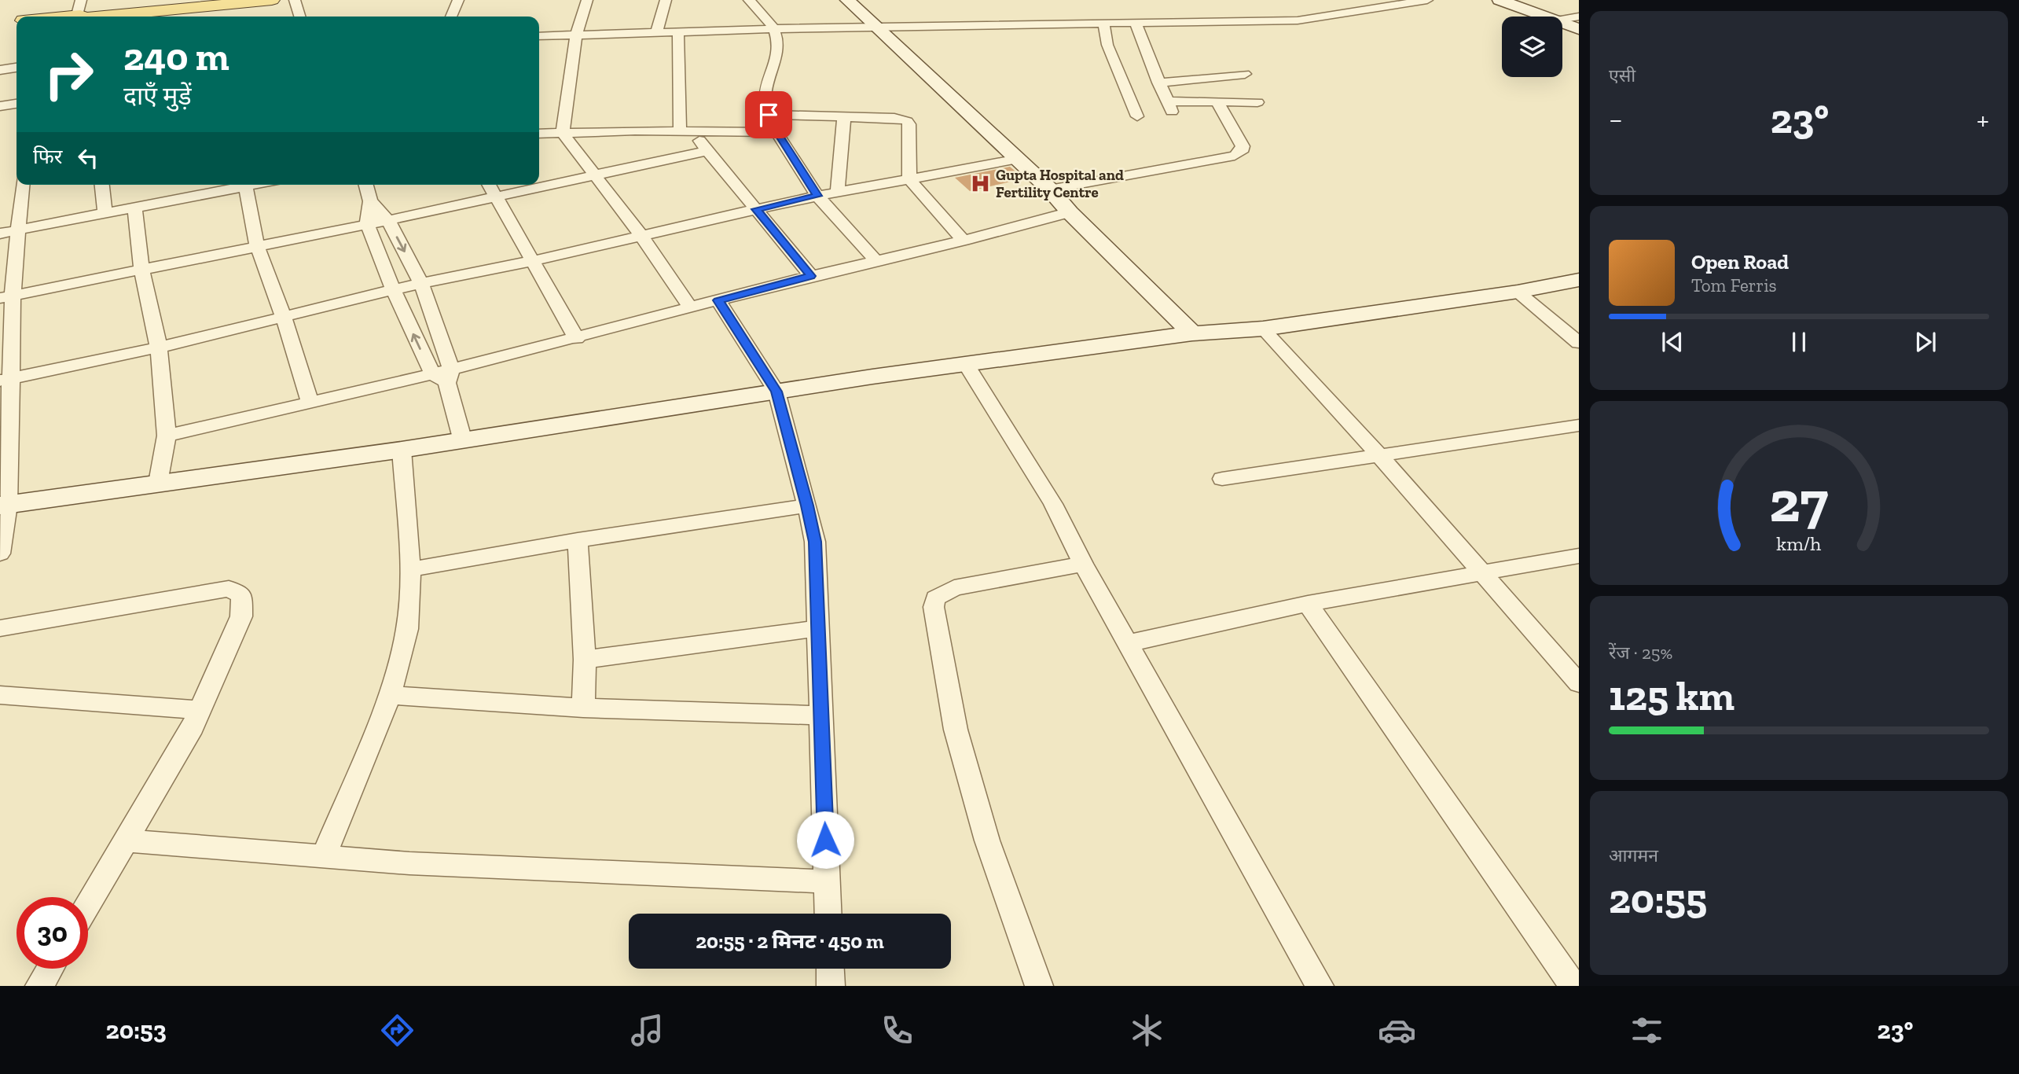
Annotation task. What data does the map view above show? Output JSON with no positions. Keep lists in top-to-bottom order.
{
  "places": {
    "hospital": ["Gupta Hospital and Fertility Centre"]
  },
  "page": {
    "tile": [
      "एसी",
      ["रेंज · 25%", "125 km"],
      ["आगमन", "20:55"]
    ],
    "turn": ["240 m", "दाएँ मुड़ें"],
    "heat": ["−", "23°", "+"],
    "then": "फिर",
    "song": ["Open Road", "Tom Ferris"],
    "limit": "30",
    "trip": "20:55 · 2 मिनट · 450 m",
    "tabs": ["20:53", "23°"],
    "gauge": ["27", "km/h"]
  }
}
